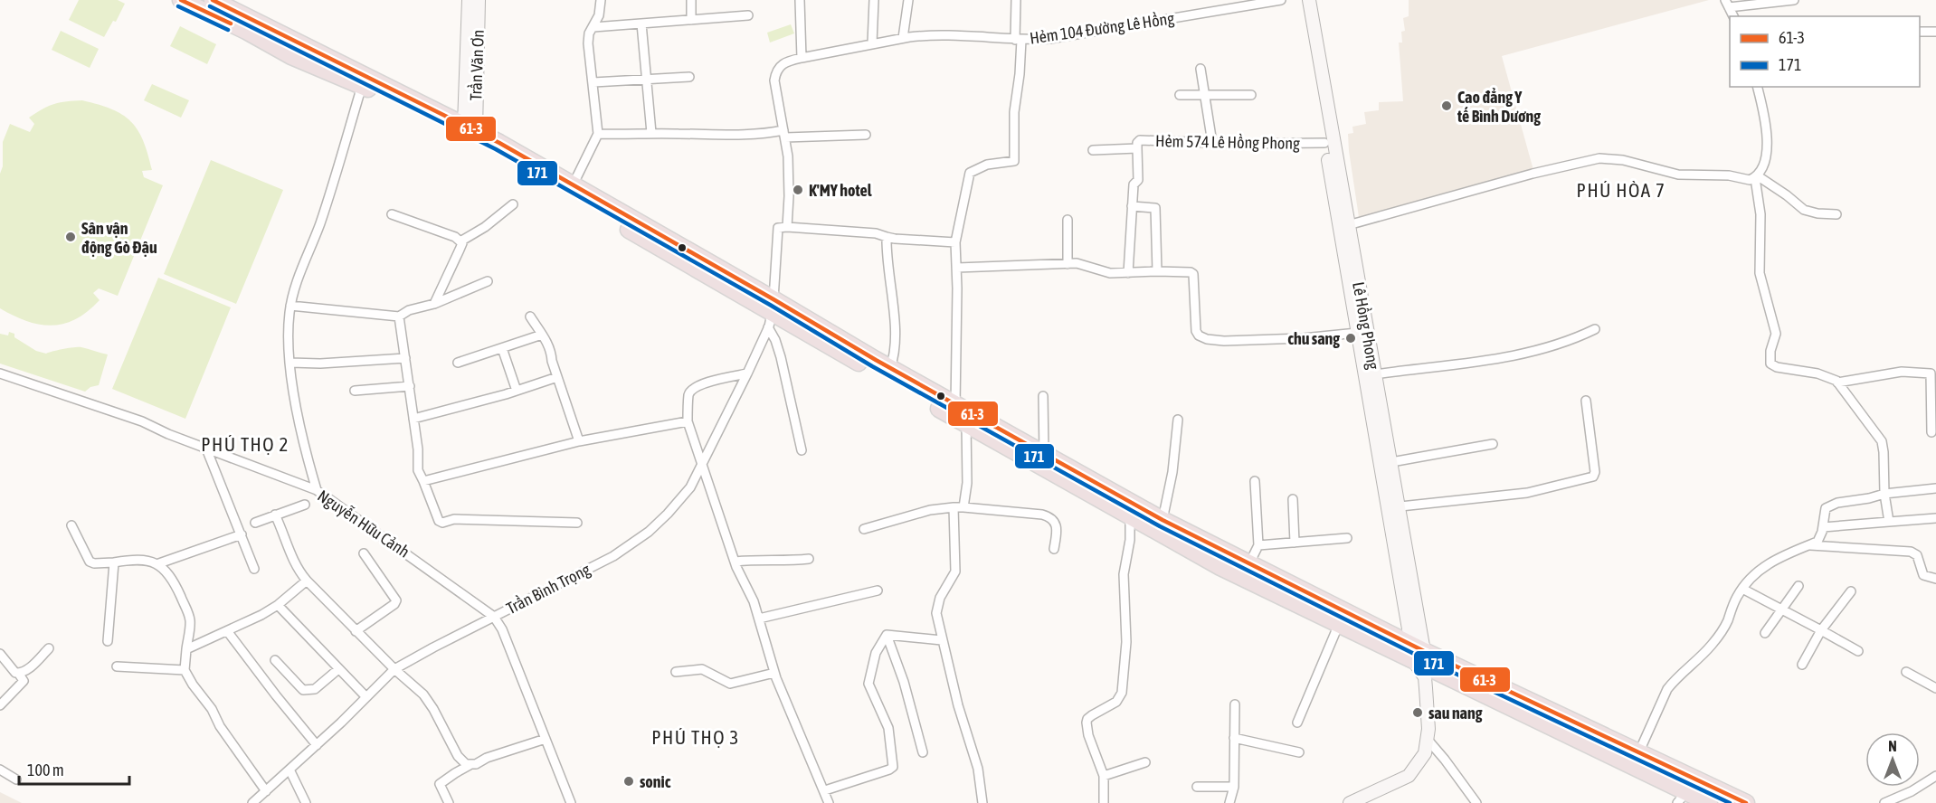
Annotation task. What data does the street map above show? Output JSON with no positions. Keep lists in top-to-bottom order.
{
  "streets": {
    "street": [
      "Hẻm 104 Đường Lê Hồng",
      "Trần Văn Ơn",
      "Hẻm 574 Lê Hồng Phong",
      "Lê Hồng Phong",
      "Nguyễn Hữu Cảnh",
      "Trần Bình Trọng"
    ]
  },
  "crossings": [
    ["Hẻm 104 Đường Lê Hồng", "Trần Bình Trọng"],
    ["Hẻm 574 Lê Hồng Phong", "Lê Hồng Phong"],
    ["Nguyễn Hữu Cảnh", "Trần Bình Trọng"]
  ],
  "districts": ["PHÚ HÒA 7", "PHÚ THỌ 2", "PHÚ THỌ 3"],
  "places": [
    "Cao đẳng Y tế Bình Dương",
    "K'MY hotel",
    "Sân vận động Gò Đậu",
    "chu sang",
    "sau nang",
    "sonic"
  ],
  "lines": ["transit line 61-3", "transit line 171"],
  "legend": ["61-3", "171"],
  "scale_bar": "100 m",
  "north": "top"
}
